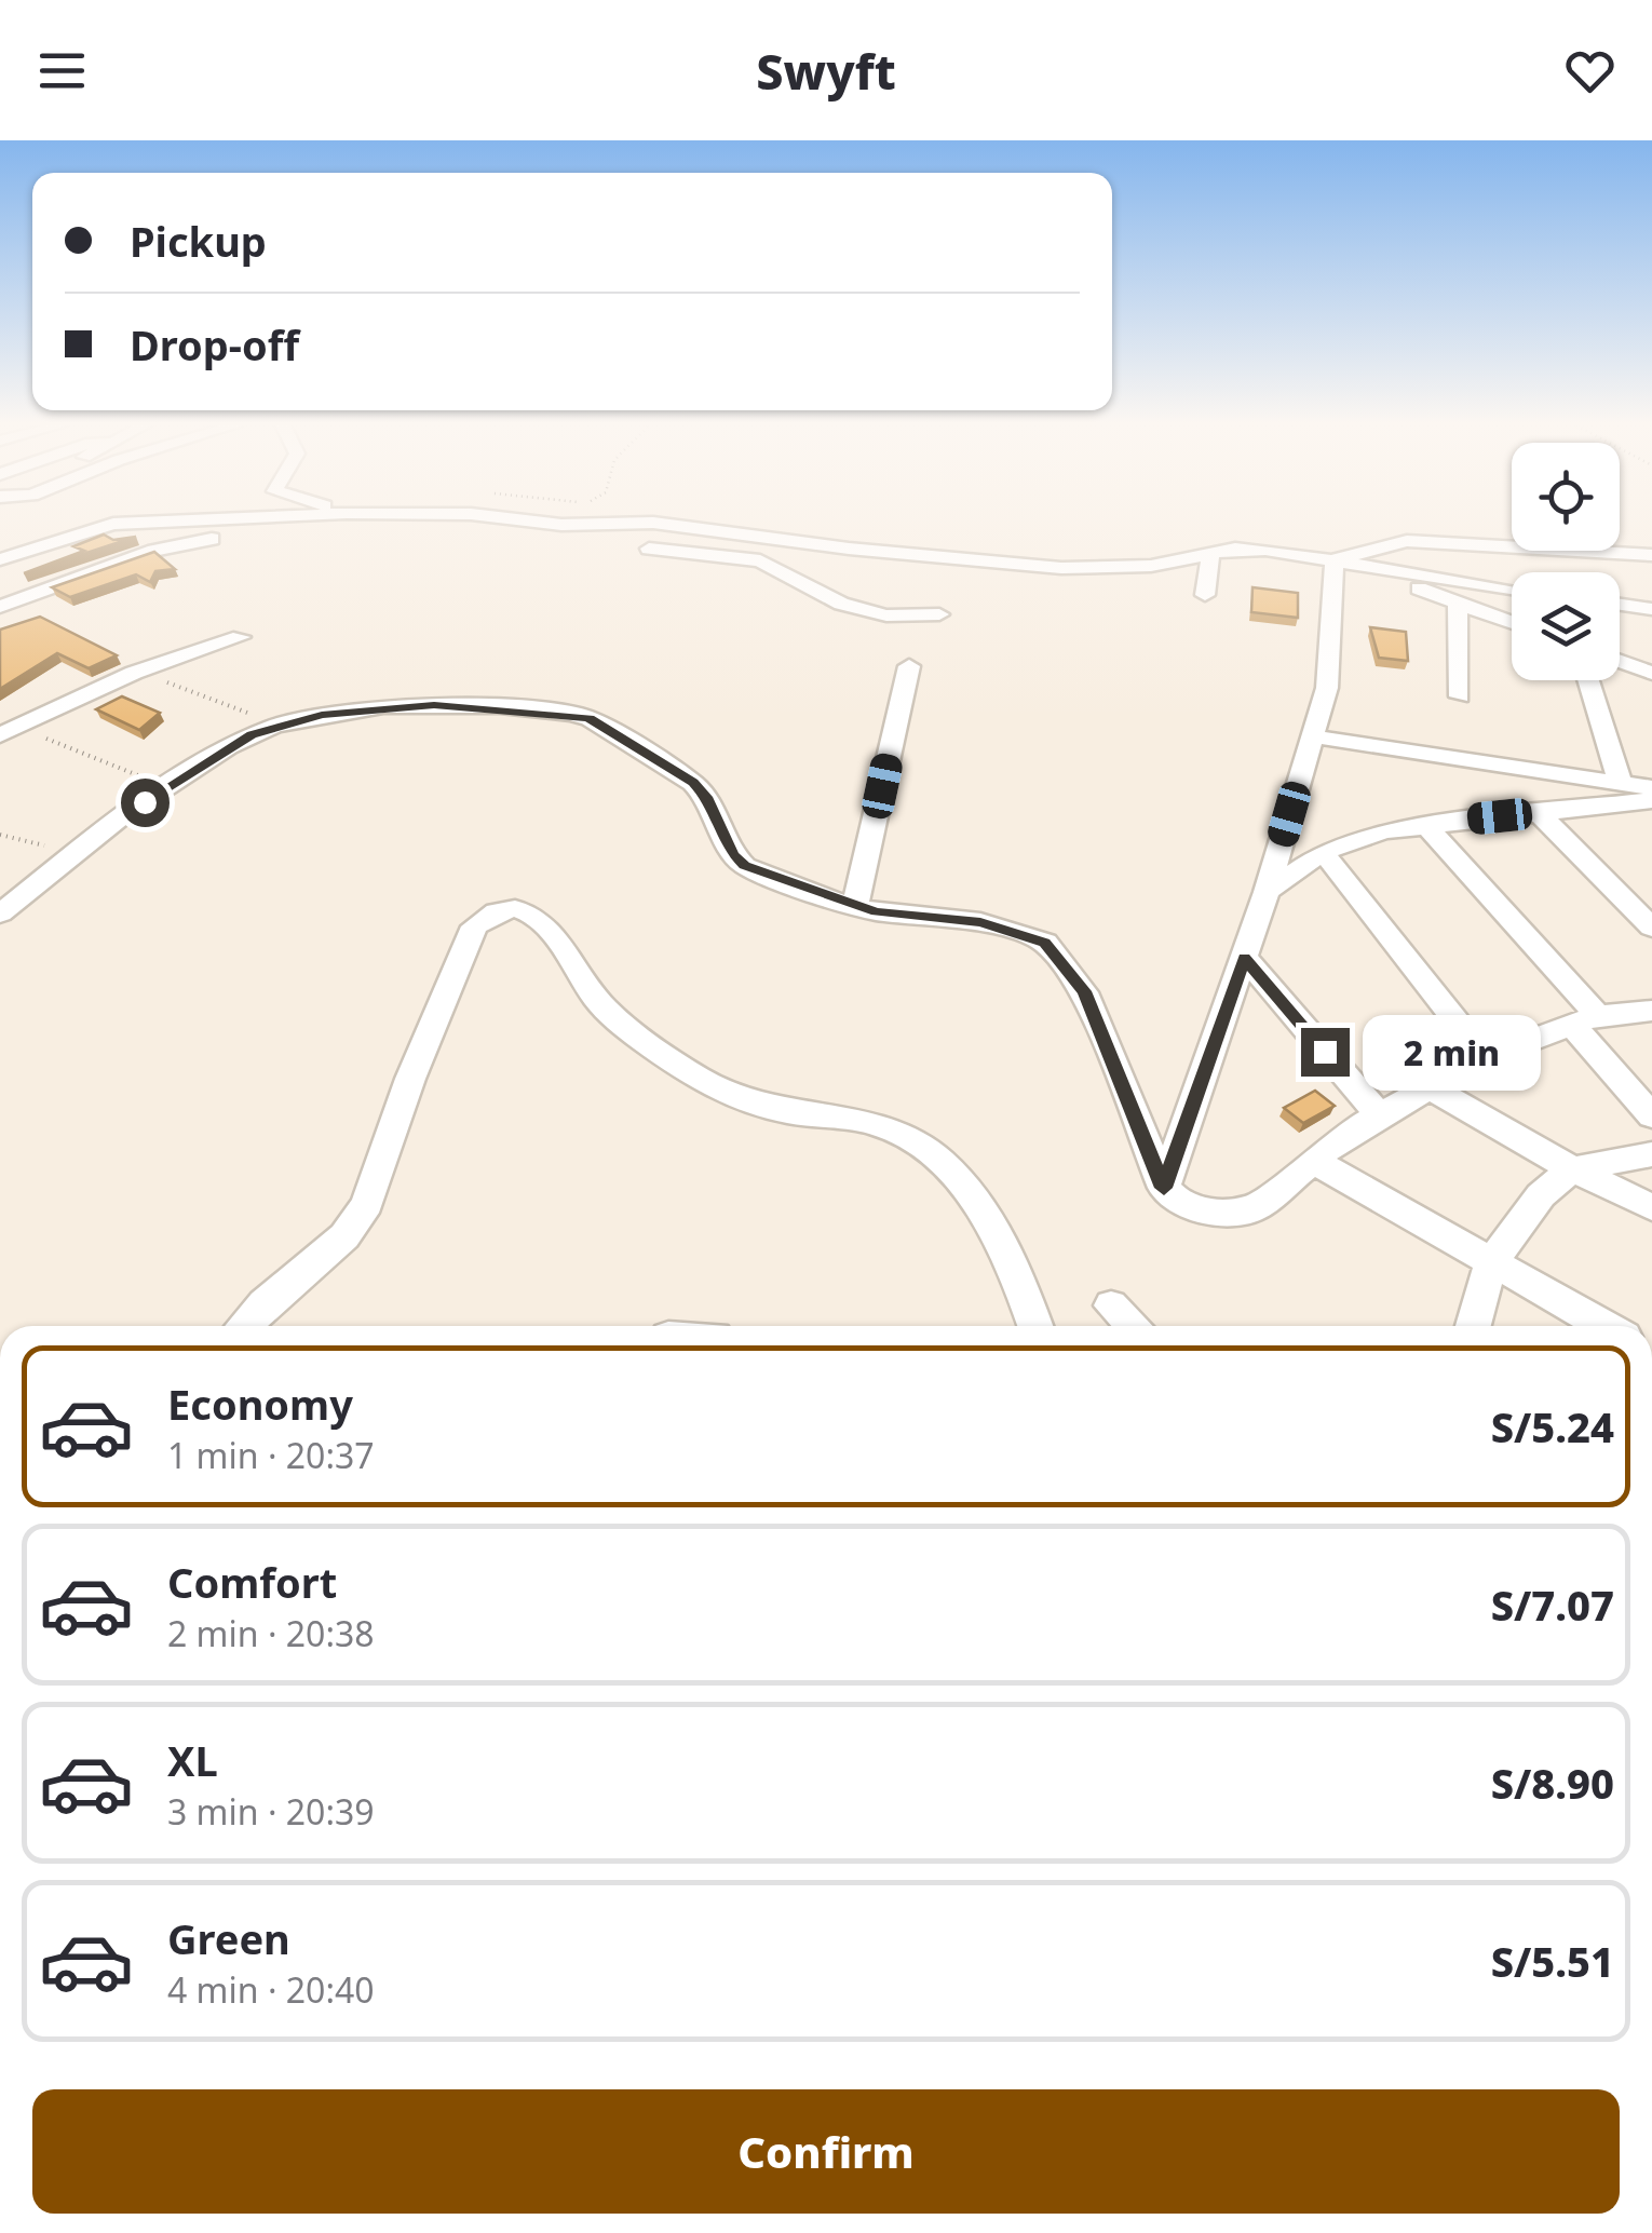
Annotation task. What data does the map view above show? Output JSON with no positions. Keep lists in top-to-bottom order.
{
  "page": {
    "header": "Swyft",
    "banner": ["Pickup", "Drop-off"],
    "bubble": "2 min",
    "list": [
      {
        "name": "Economy",
        "note": "1 min · 20:37",
        "value": "S/5.24"
      },
      {
        "name": "Comfort",
        "note": "2 min · 20:38",
        "value": "S/7.07"
      },
      {
        "name": "XL",
        "note": "3 min · 20:39",
        "value": "S/8.90"
      },
      {
        "name": "Green",
        "note": "4 min · 20:40",
        "value": "S/5.51"
      }
    ],
    "buttons": "Confirm"
  }
}
